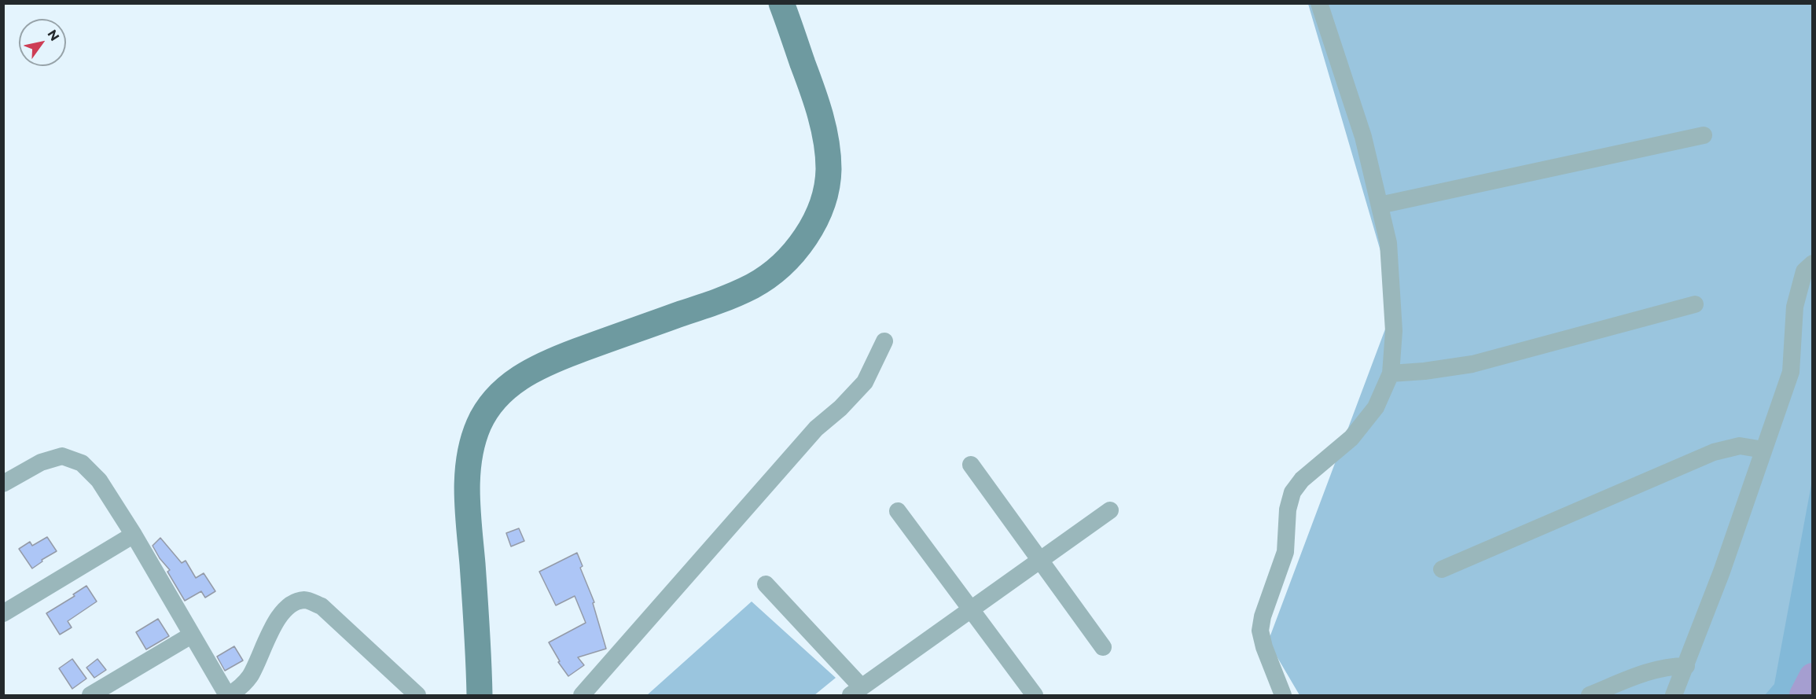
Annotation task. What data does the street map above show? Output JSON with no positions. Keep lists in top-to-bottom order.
{
  "north": "top right"
}
